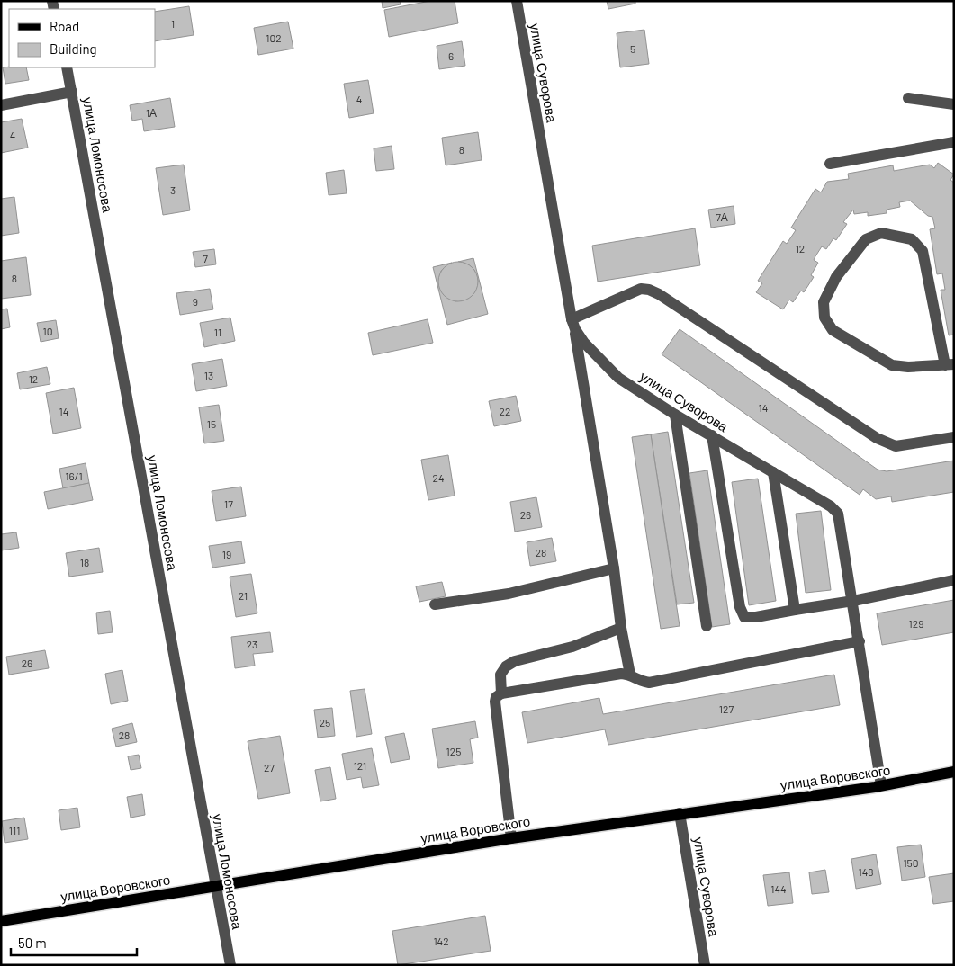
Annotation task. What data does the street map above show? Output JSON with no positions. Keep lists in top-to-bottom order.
{
  "streets": {
    "main road": ["улица Воровского"],
    "street": ["улица Суворова", "улица Ломоносова"]
  },
  "crossings": [
    ["улица Суворова", "улица Воровского"],
    ["улица Ломоносова", "улица Воровского"]
  ],
  "house_numbers": [
    "1",
    "102",
    "5",
    "6",
    "4",
    "1А",
    "4",
    "8",
    "3",
    "7А",
    "12",
    "7",
    "8",
    "9",
    "10",
    "11",
    "13",
    "12",
    "14",
    "14",
    "22",
    "15",
    "16/1",
    "24",
    "17",
    "26",
    "28",
    "19",
    "18",
    "21",
    "129",
    "23",
    "26",
    "127",
    "25",
    "28",
    "125",
    "121",
    "27",
    "111",
    "150",
    "148",
    "144",
    "142"
  ],
  "legend": ["Road", "Building"],
  "scale_bar": "50 m"
}
